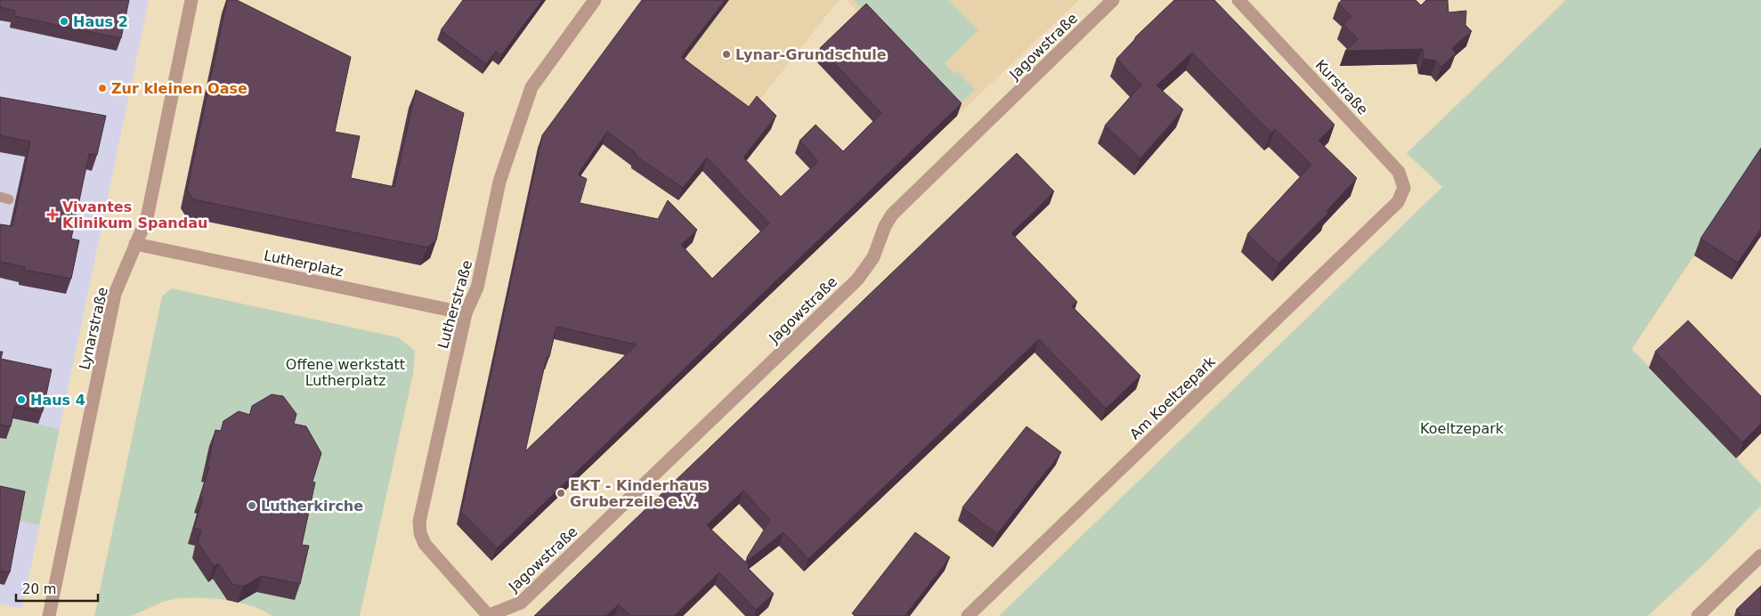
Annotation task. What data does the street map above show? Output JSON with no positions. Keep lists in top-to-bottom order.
{
  "streets": {
    "street": [
      "Jagowstraße",
      "Kurstraße",
      "Lutherplatz",
      "Lutherstraße",
      "Lynarstraße",
      "Am Koeltzepark"
    ]
  },
  "crossings": [
    ["Jagowstraße", "Lutherstraße"],
    ["Kurstraße", "Am Koeltzepark"],
    ["Lutherplatz", "Lutherstraße"],
    ["Lutherplatz", "Lynarstraße"]
  ],
  "parks": ["Offene werkstatt Lutherplatz", "Koeltzepark"],
  "places": {
    "other": [
      "Haus 2",
      "Lynar-Grundschule",
      "Zur kleinen Oase",
      "Haus 4",
      "EKT - Kinderhaus Gruberzeile e.V.",
      "Lutherkirche"
    ],
    "health": ["Vivantes Klinikum Spandau"]
  },
  "scale_bar": "20 m"
}
